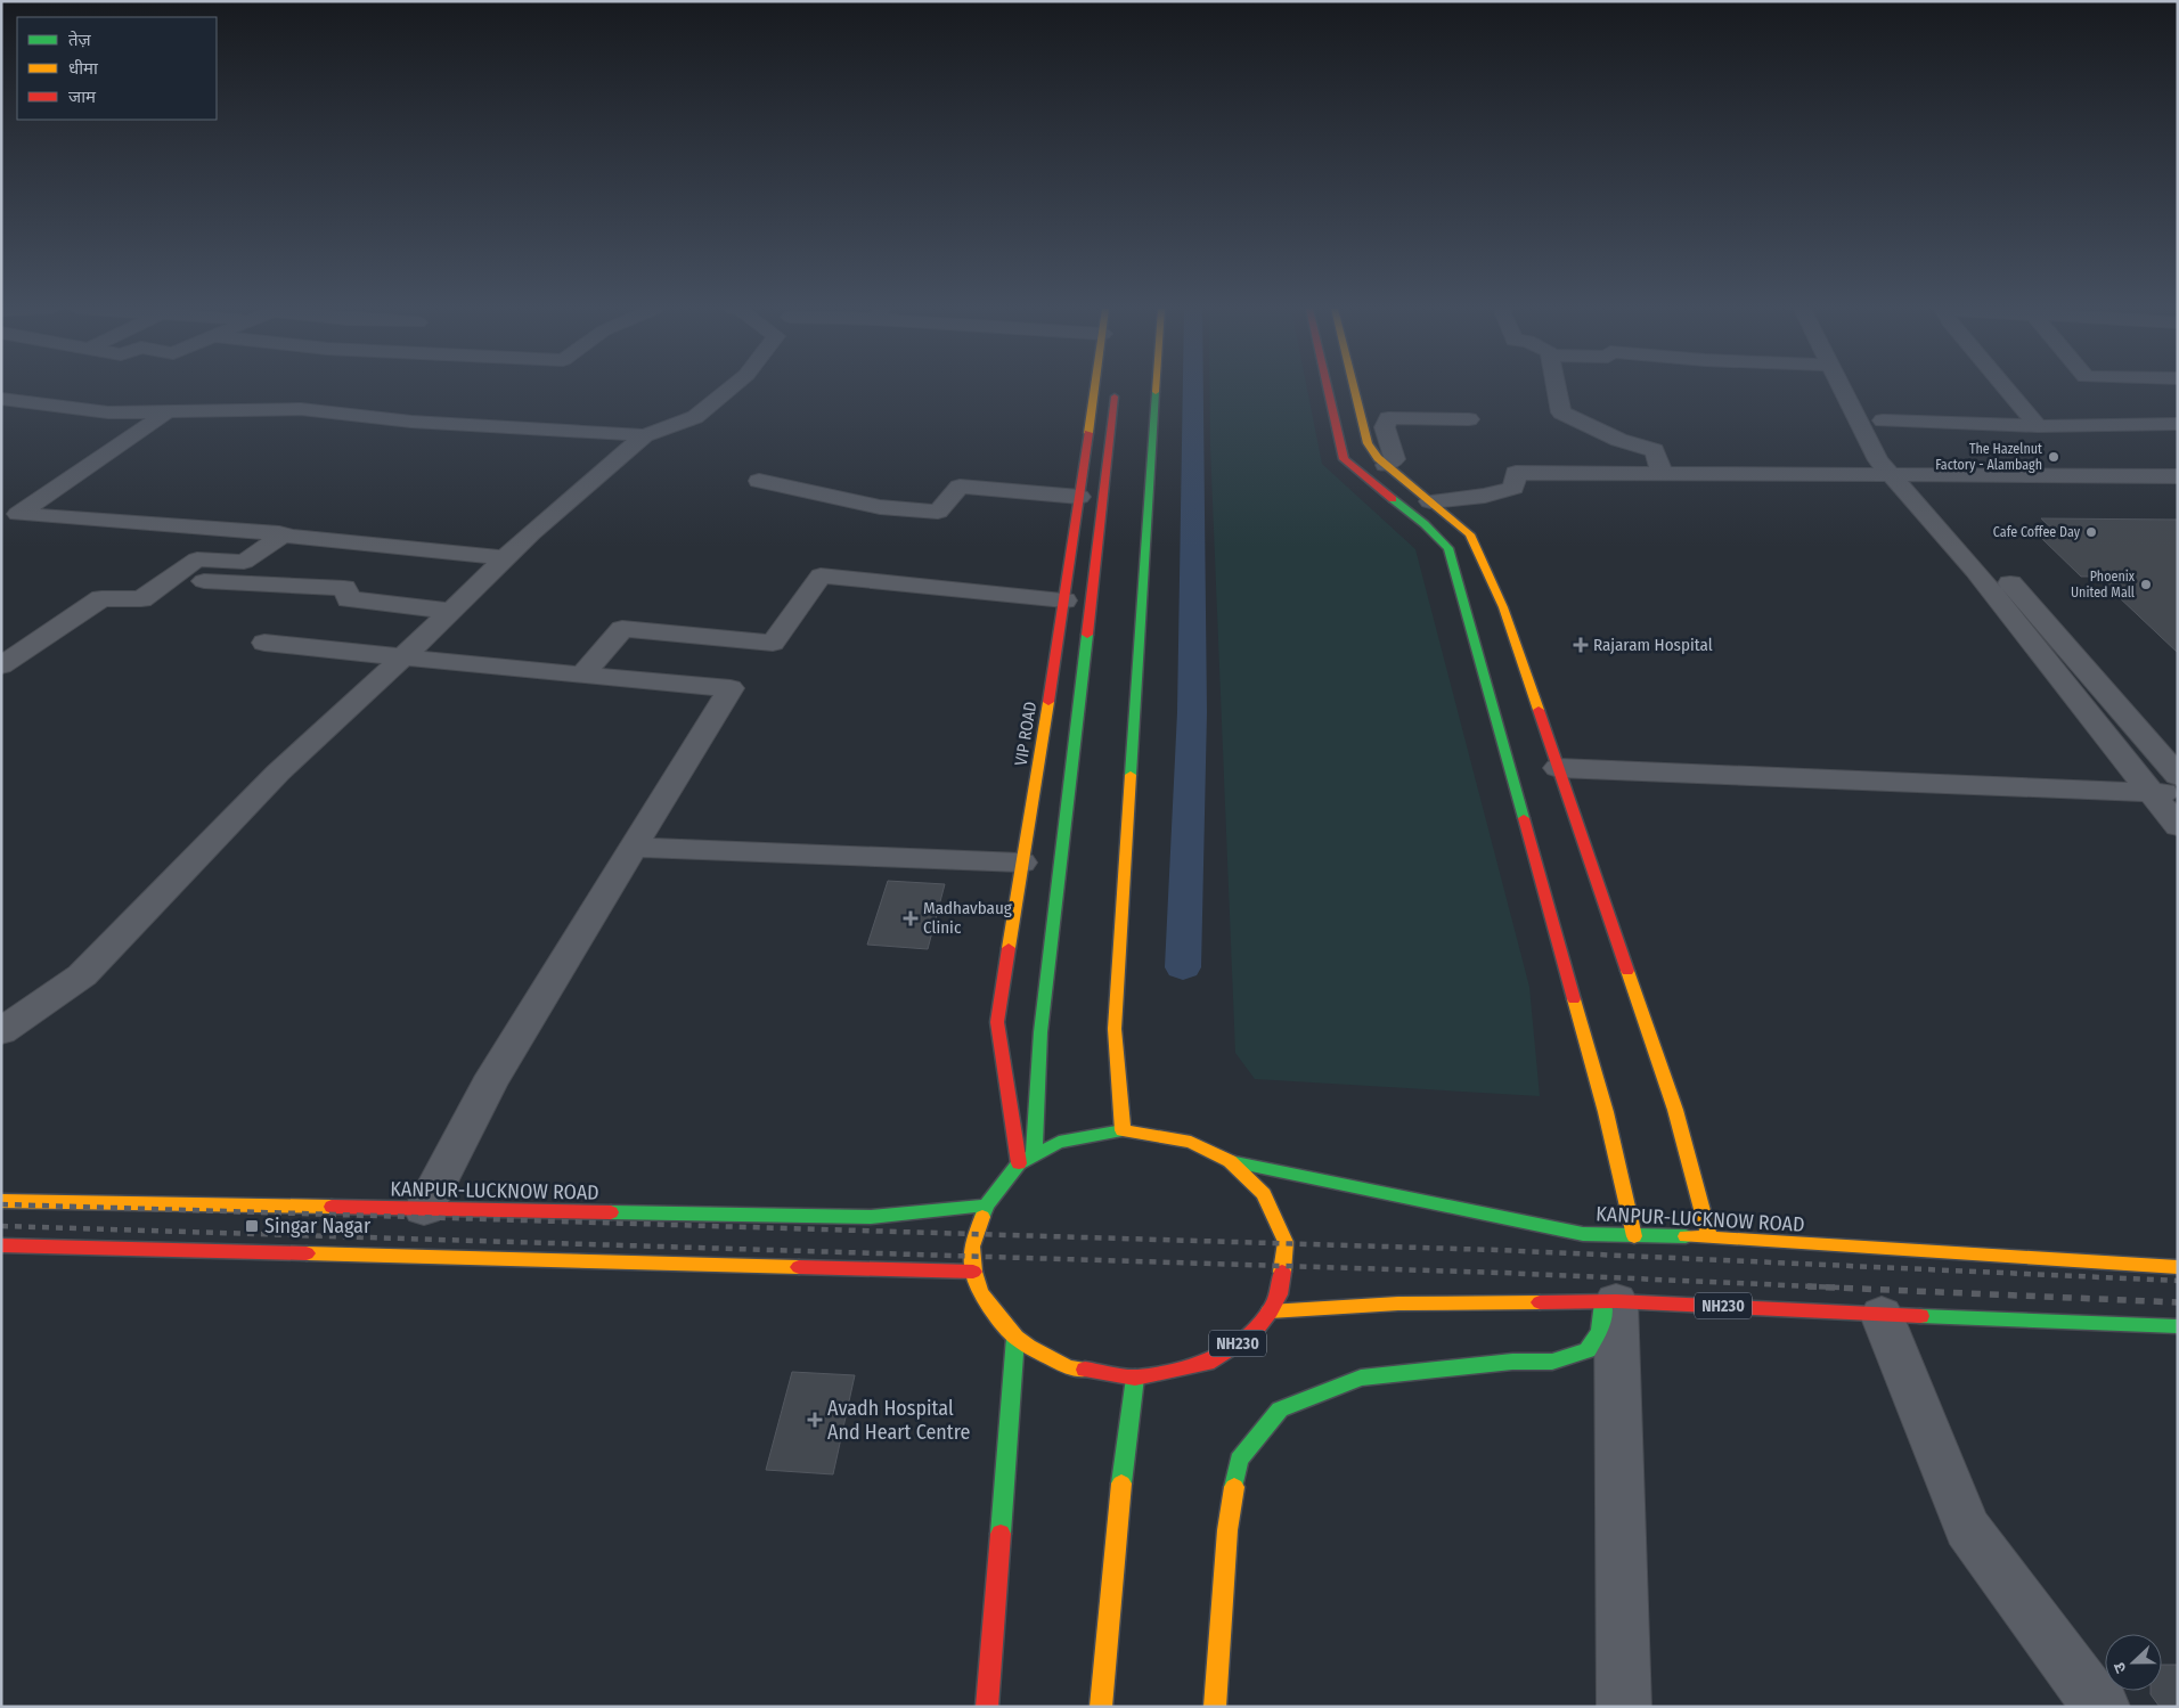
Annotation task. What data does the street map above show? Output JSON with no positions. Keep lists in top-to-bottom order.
{
  "streets": {
    "main road": ["VIP ROAD", "KANPUR-LUCKNOW ROAD", "NH230"]
  },
  "crossings": [
    ["VIP ROAD", "NH230"],
    ["KANPUR-LUCKNOW ROAD", "NH230"]
  ],
  "places": {
    "other": ["The Hazelnut Factory - Alambagh", "Cafe Coffee Day", "Phoenix United Mall"],
    "health": ["Rajaram Hospital", "Madhavbaug Clinic", "Avadh Hospital And Heart Centre"],
    "transit": ["Singar Nagar"]
  },
  "legend": ["तेज़", "धीमा", "जाम"],
  "north": "left"
}
